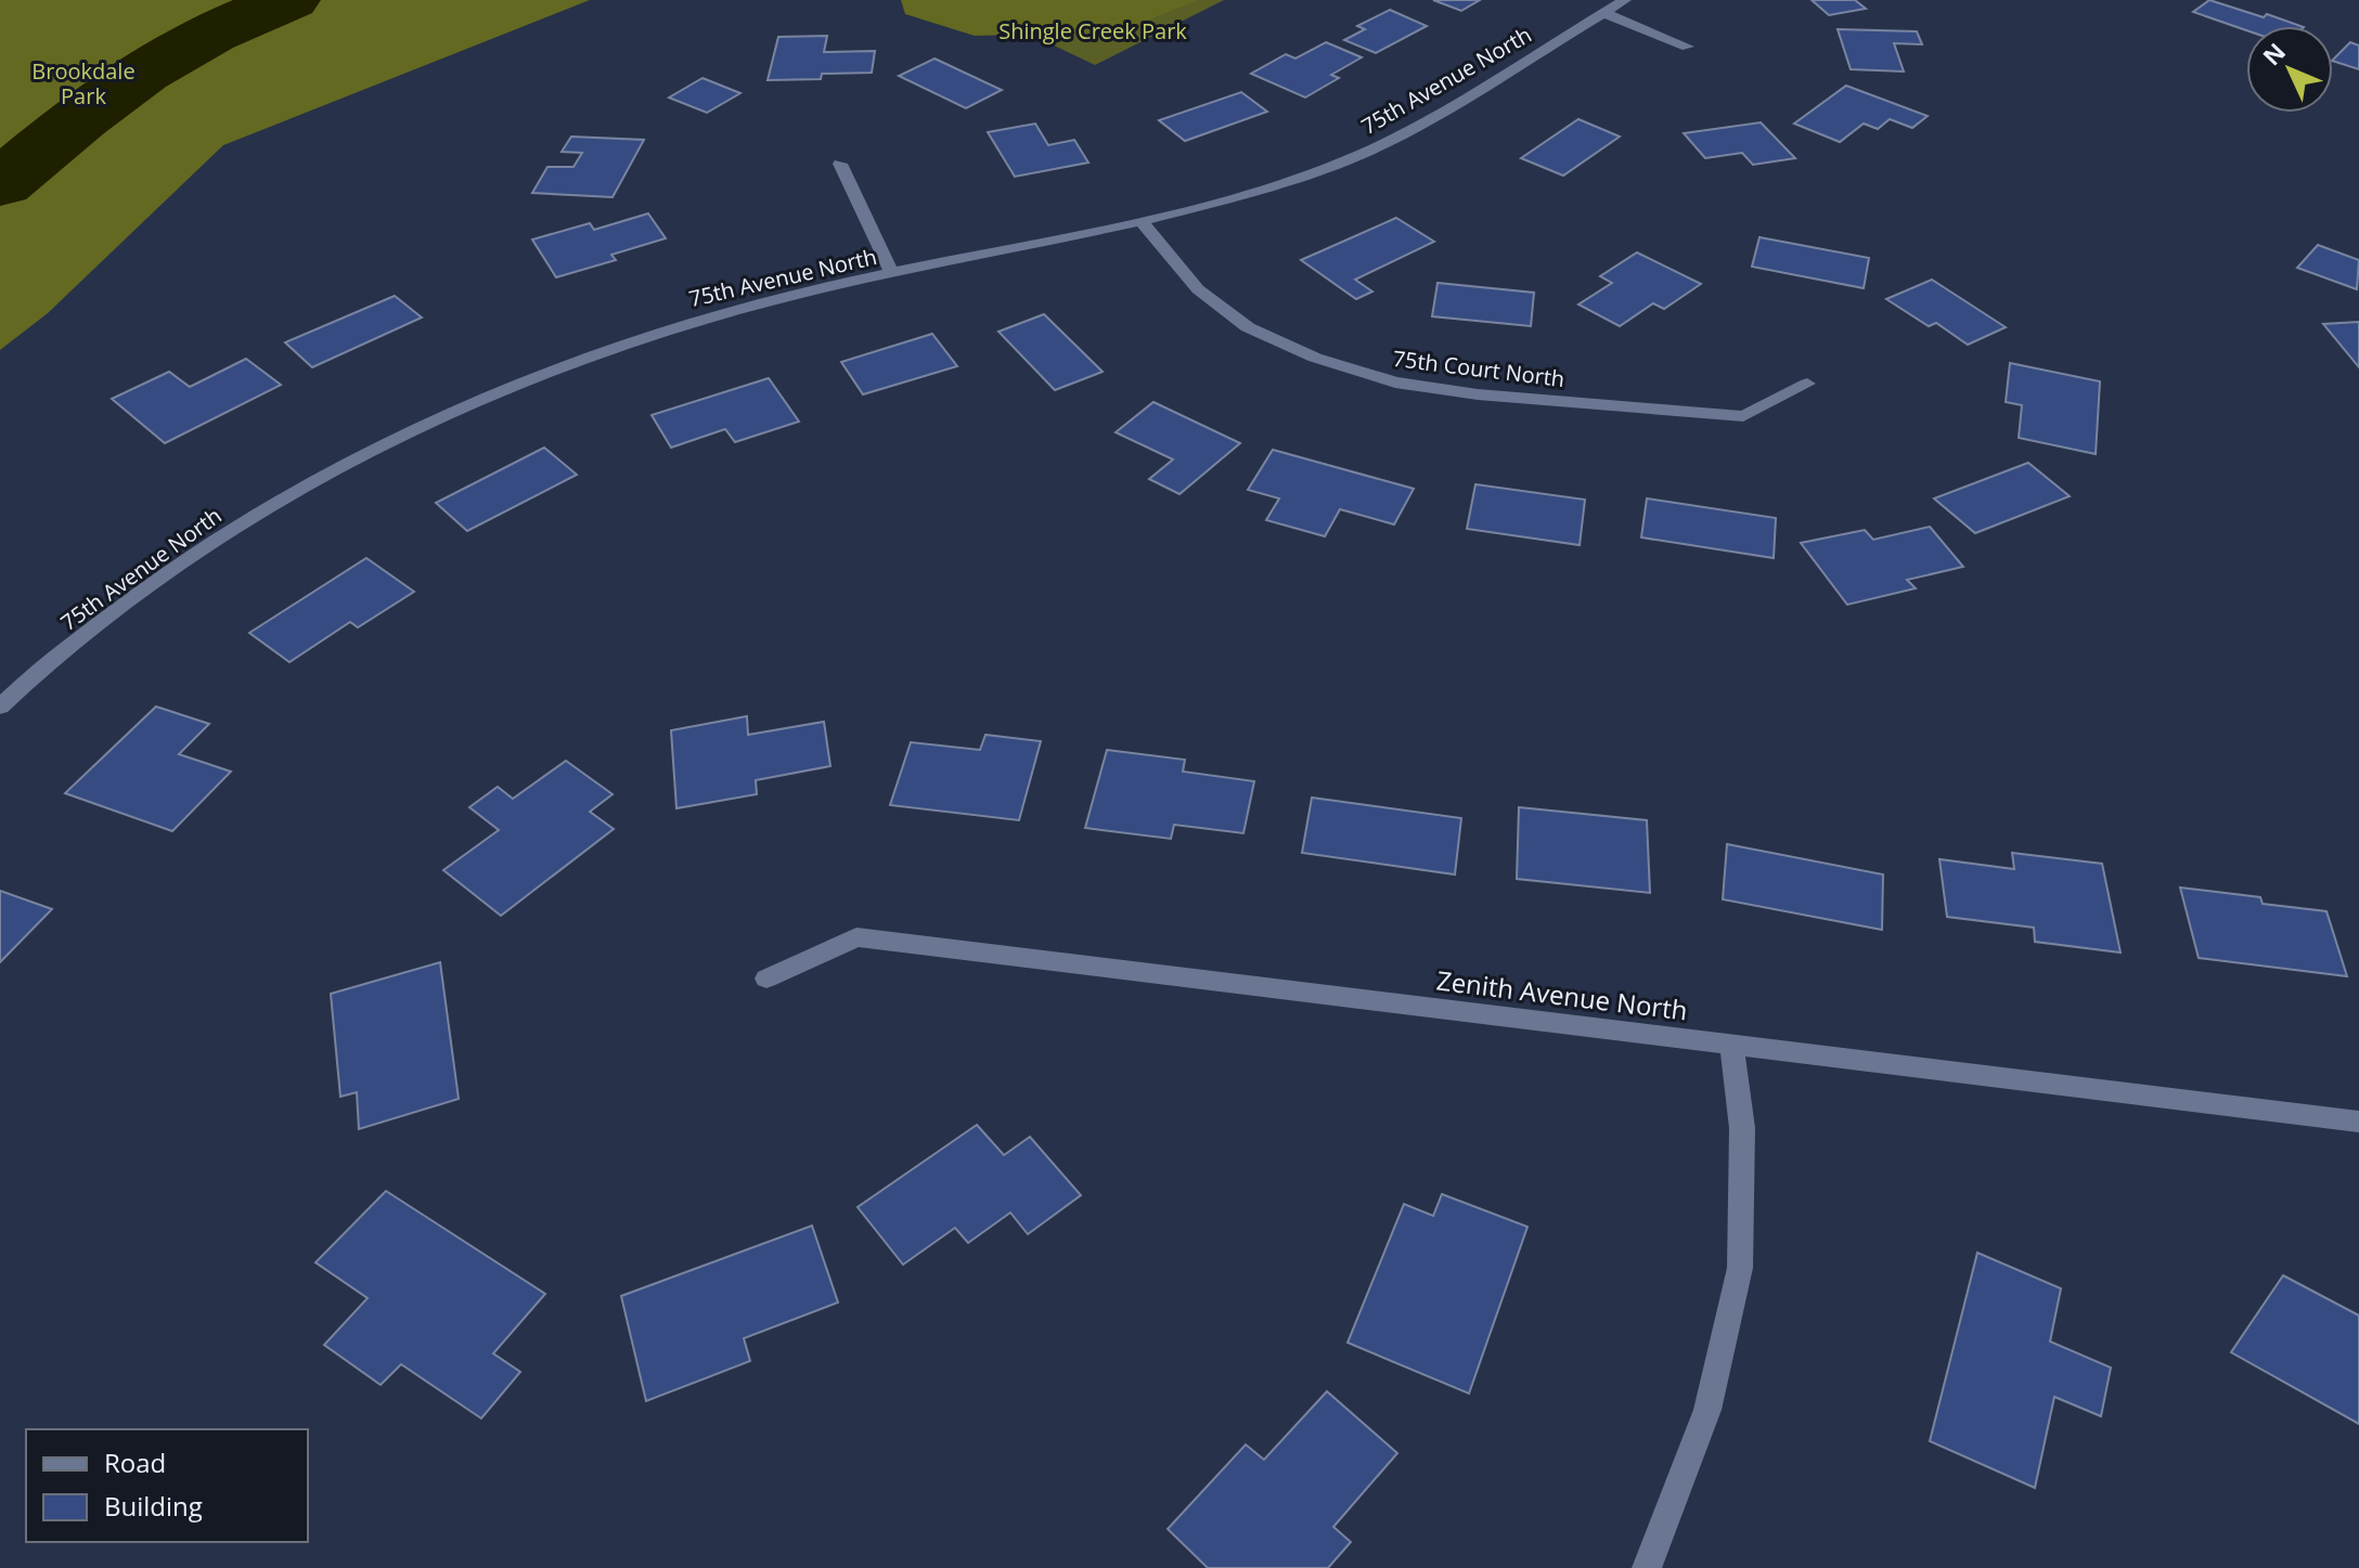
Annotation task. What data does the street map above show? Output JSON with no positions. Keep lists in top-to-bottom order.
{
  "streets": {
    "street": ["75th Avenue North", "75th Court North", "Zenith Avenue North"]
  },
  "crossings": [
    ["75th Avenue North", "75th Court North"]
  ],
  "parks": ["Shingle Creek Park", "Brookdale Park"],
  "legend": ["Road", "Building"],
  "north": "top left"
}
